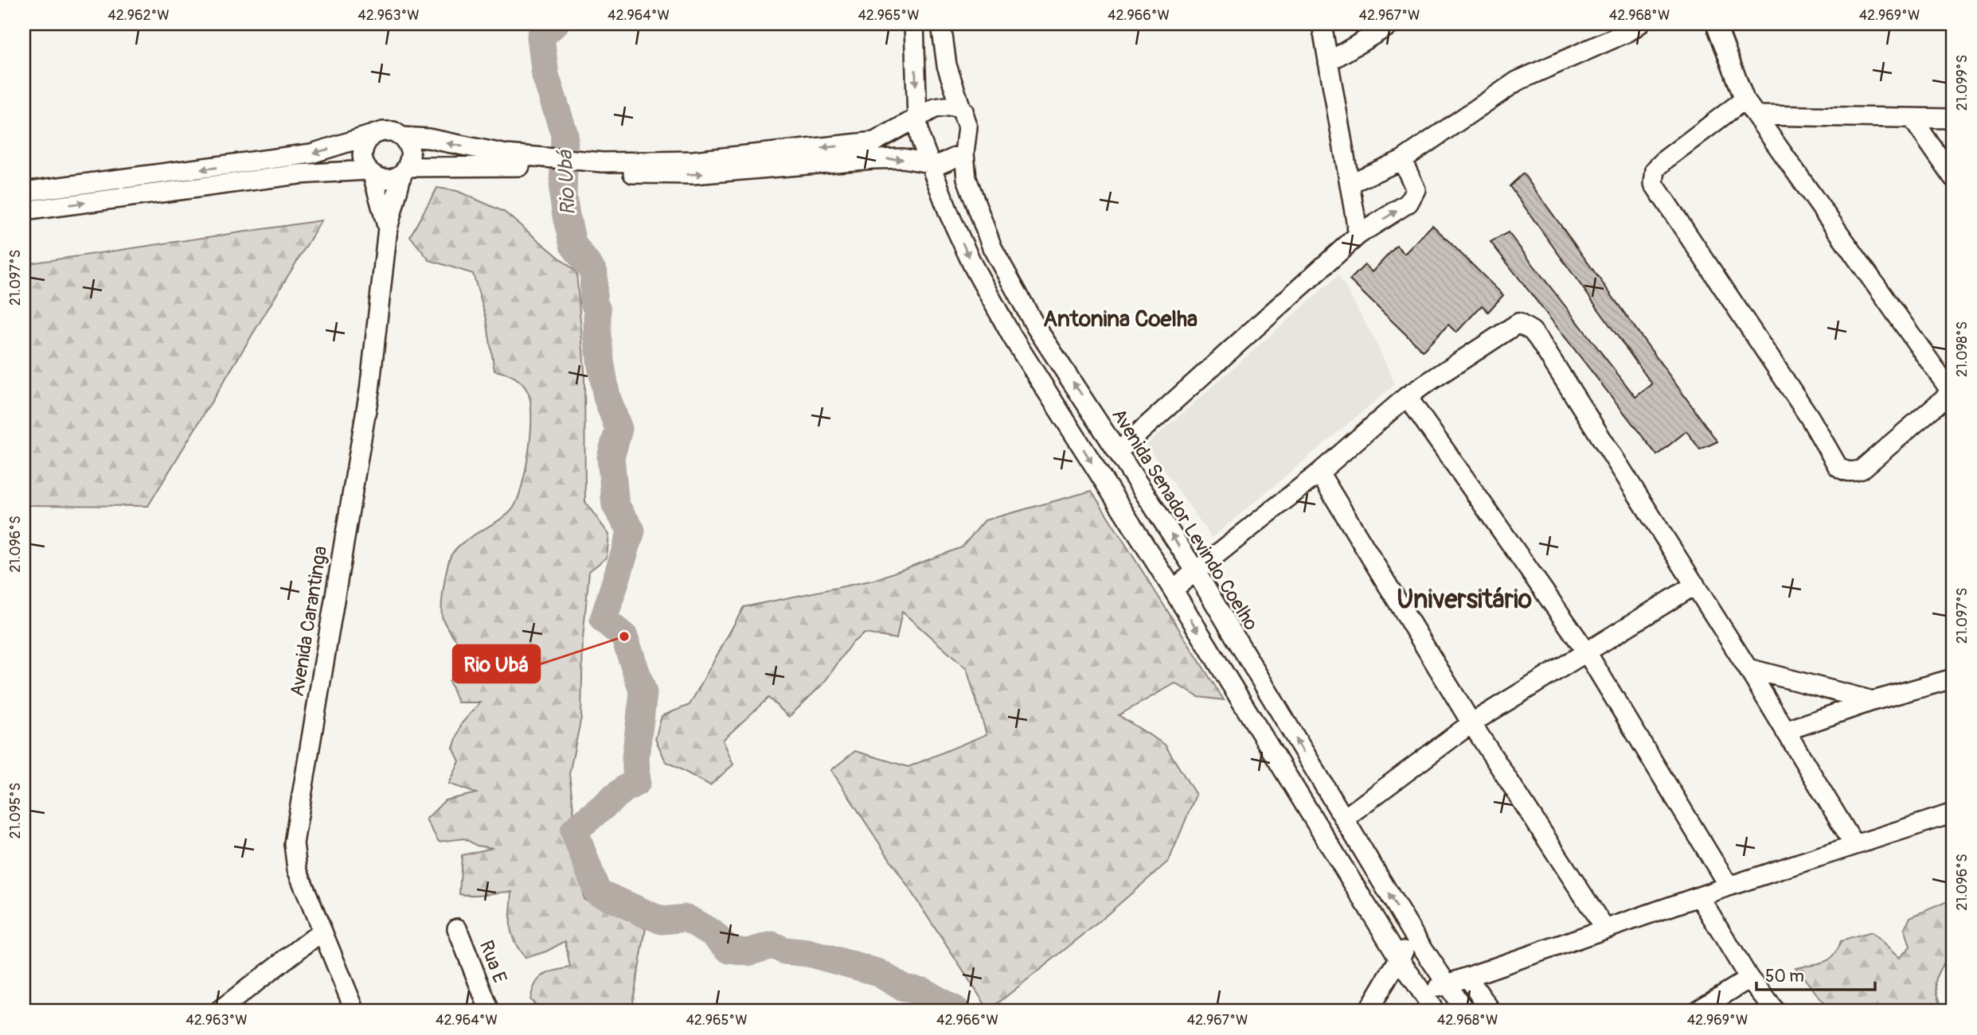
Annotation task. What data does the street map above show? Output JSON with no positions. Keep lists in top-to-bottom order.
{
  "streets": {
    "street": ["Avenida Senador Levindo Coelho", "Avenida Carantinga", "Rua E"]
  },
  "districts": ["Antonina Coelha", "Universitário"],
  "water": ["Rio Ubá"],
  "places": ["Rio Ubá"],
  "scale_bar": "50 m",
  "coordinates": [
    "42.962°W",
    "42.963°W",
    "42.964°W",
    "42.965°W",
    "42.966°W",
    "42.967°W",
    "42.968°W",
    "42.969°W",
    "21.099°S",
    "21.097°S",
    "21.098°S",
    "21.096°S",
    "21.095°S"
  ]
}
